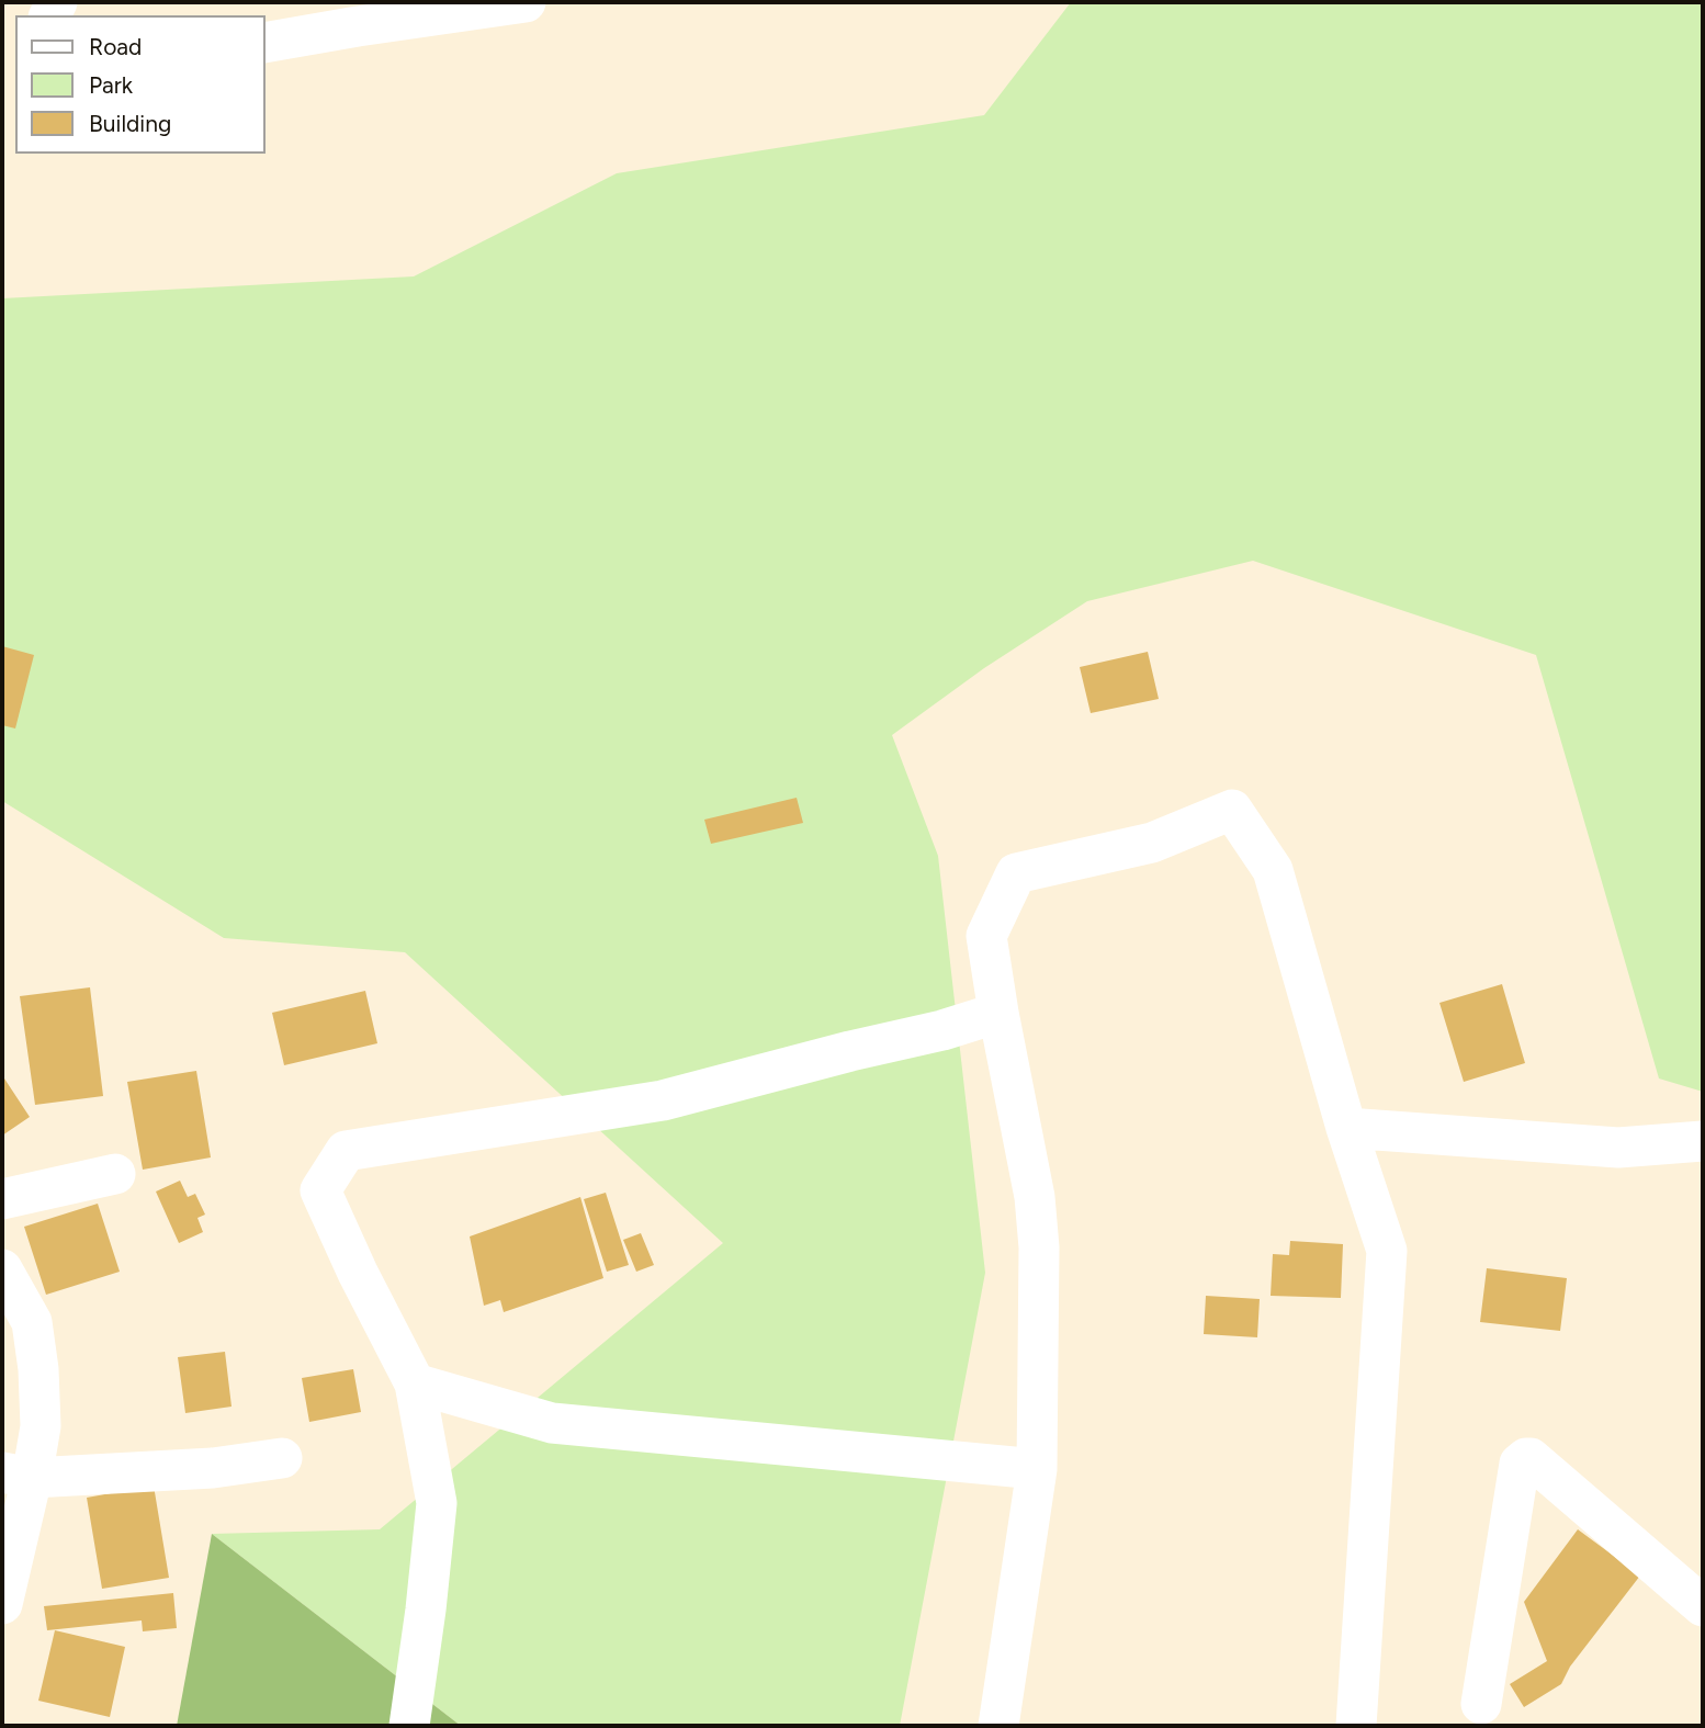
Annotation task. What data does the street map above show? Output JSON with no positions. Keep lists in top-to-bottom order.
{
  "legend": ["Road", "Park", "Building"]
}
